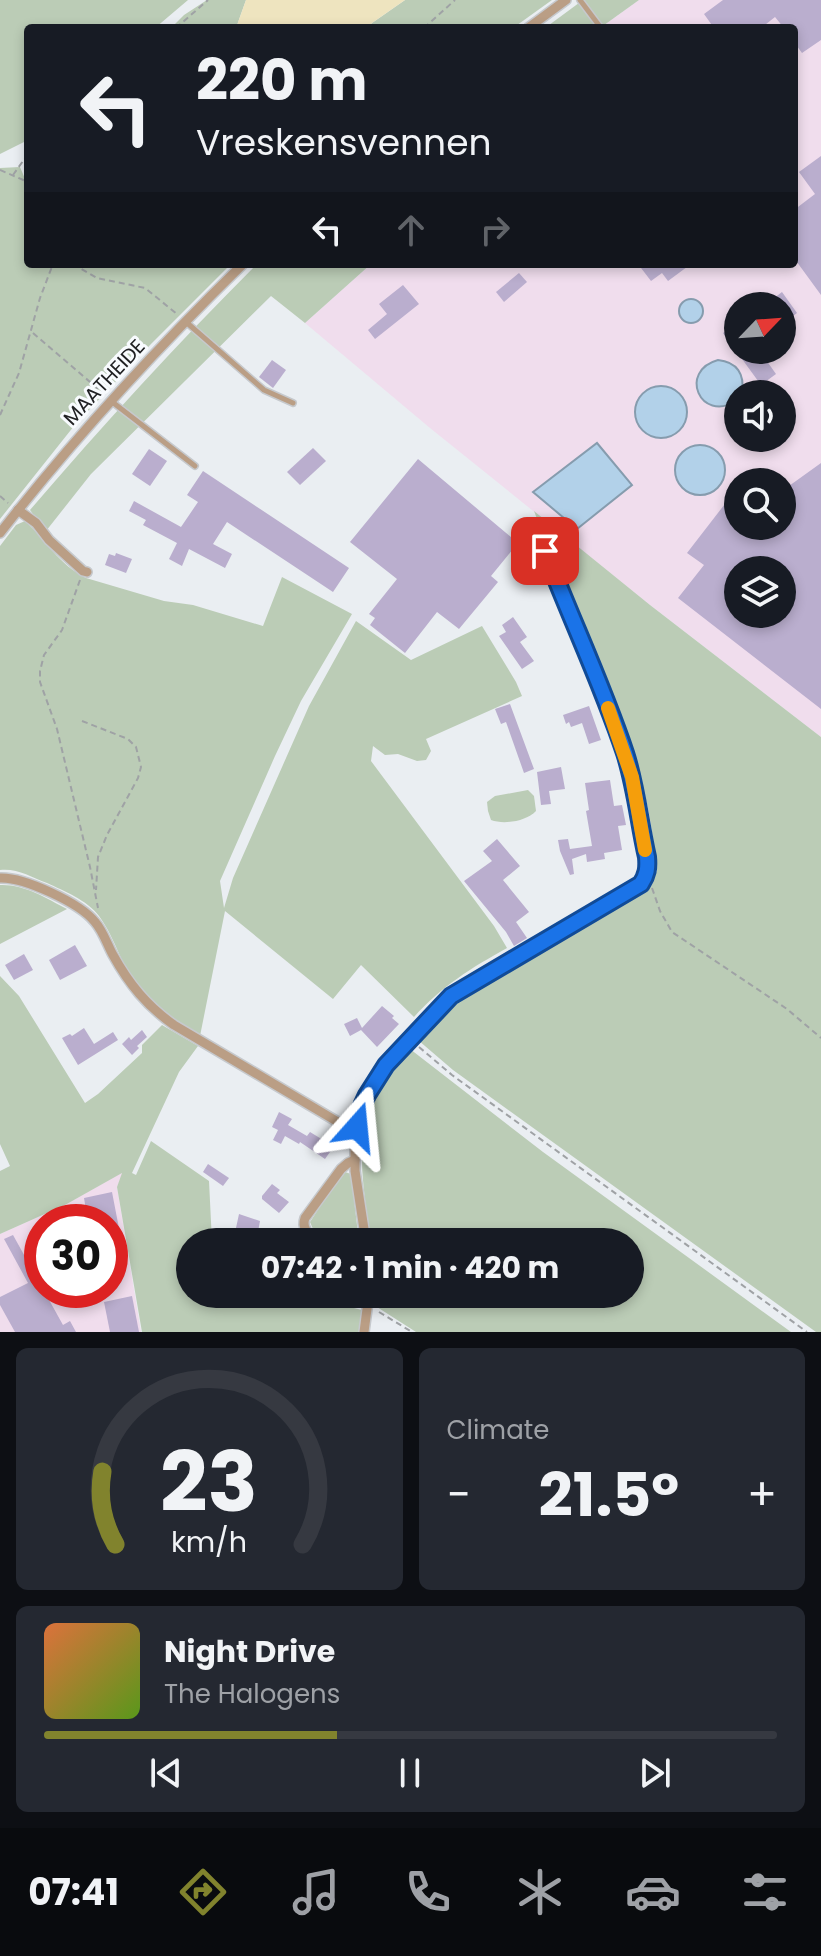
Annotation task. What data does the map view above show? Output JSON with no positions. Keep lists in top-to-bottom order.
{
  "streets": {
    "street": ["MAATHEIDE"]
  },
  "north": "top right",
  "page": {
    "turn": ["220 m", "Vreskensvennen"],
    "limit": "30",
    "trip": "07:42 · 1 min · 420 m",
    "tile": "Climate",
    "heat": ["−", "21.5°", "+"],
    "song": ["Night Drive", "The Halogens"],
    "tabs": "07:41",
    "gauge": ["23", "km/h"]
  }
}
